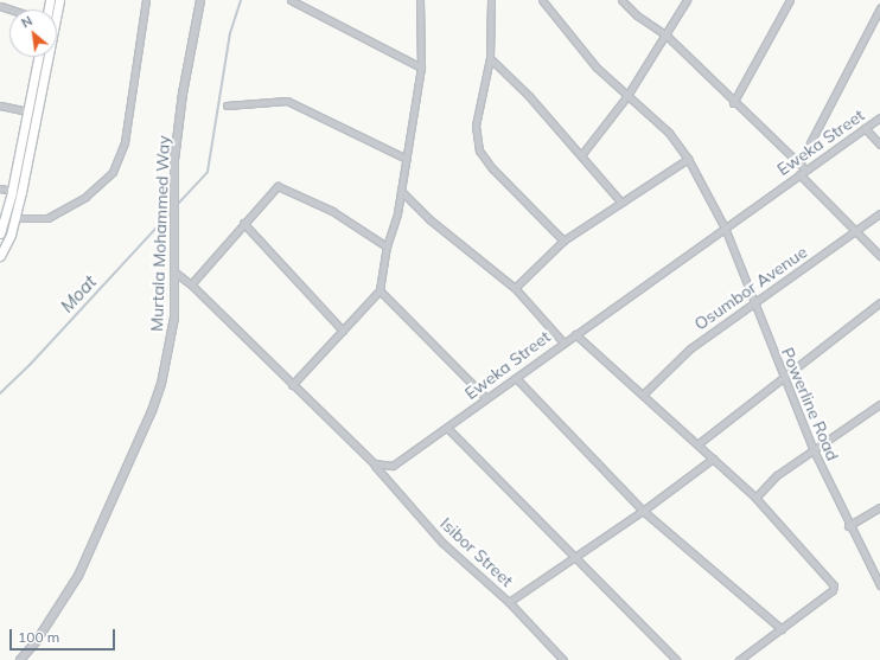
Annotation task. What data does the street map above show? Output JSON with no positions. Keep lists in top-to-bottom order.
{
  "streets": {
    "street": [
      "Eweka Street",
      "Murtala Mohammed Way",
      "Osumbor Avenue",
      "Powerline Road",
      "Isibor Street"
    ]
  },
  "crossings": [
    ["Eweka Street", "Powerline Road"],
    ["Eweka Street", "Isibor Street"],
    ["Osumbor Avenue", "Powerline Road"]
  ],
  "water": ["Moat"],
  "scale_bar": "100 m",
  "north": "top left"
}
